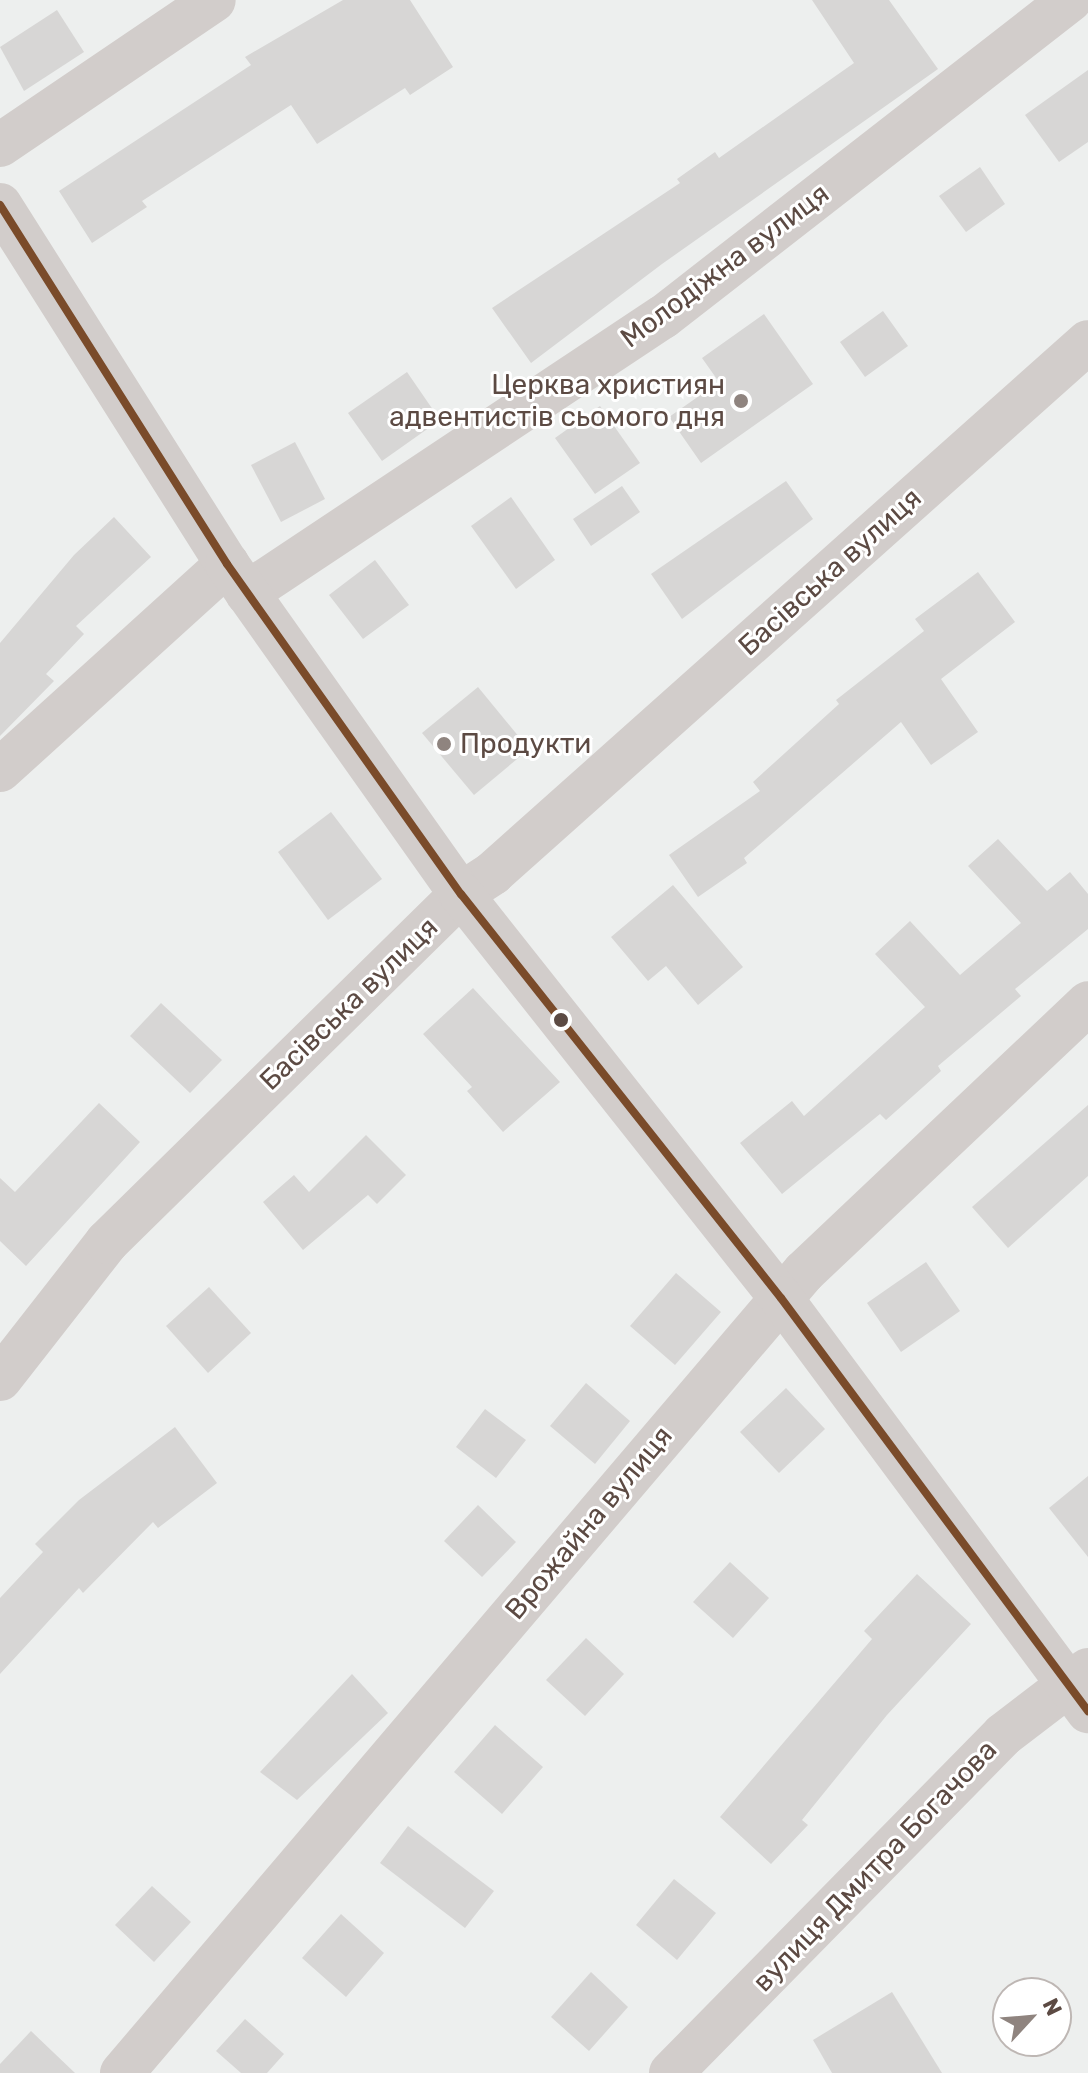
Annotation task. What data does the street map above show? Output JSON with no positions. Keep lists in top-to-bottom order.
{
  "streets": {
    "street": [
      "Молодіжна вулиця",
      "Басівська вулиця",
      "Врожайна вулиця",
      "вулиця Дмитра Богачова"
    ]
  },
  "places": ["Церква християн адвентистів сьомого дня", "Продукти"],
  "north": "top right"
}
